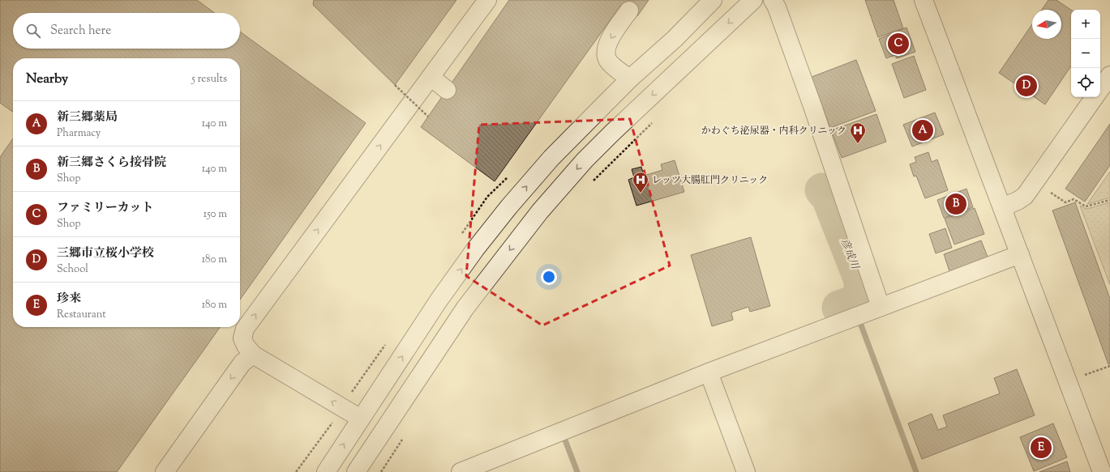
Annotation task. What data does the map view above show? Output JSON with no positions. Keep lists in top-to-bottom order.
{
  "water": ["彦成川"],
  "places": {
    "hospital": ["かわぐち泌尿器・内科クリニック", "レッツ大腸肛門クリニック"]
  },
  "north": "left",
  "page": {
    "map_buttons": ["+", "−"],
    "search": "Search here",
    "pins": [
      "C",
      "D",
      "A",
      "B",
      "E"
    ],
    "heading": ["Nearby", "5 results"],
    "list": [
      {
        "mark": "A",
        "name": "新三郷薬局",
        "note": "Pharmacy",
        "value": "140 m"
      },
      {
        "mark": "B",
        "name": "新三郷さくら接骨院",
        "note": "Shop",
        "value": "140 m"
      },
      {
        "mark": "C",
        "name": "ファミリーカット",
        "note": "Shop",
        "value": "150 m"
      },
      {
        "mark": "D",
        "name": "三郷市立桜小学校",
        "note": "School",
        "value": "180 m"
      },
      {
        "mark": "E",
        "name": "珍来",
        "note": "Restaurant",
        "value": "180 m"
      }
    ]
  }
}
